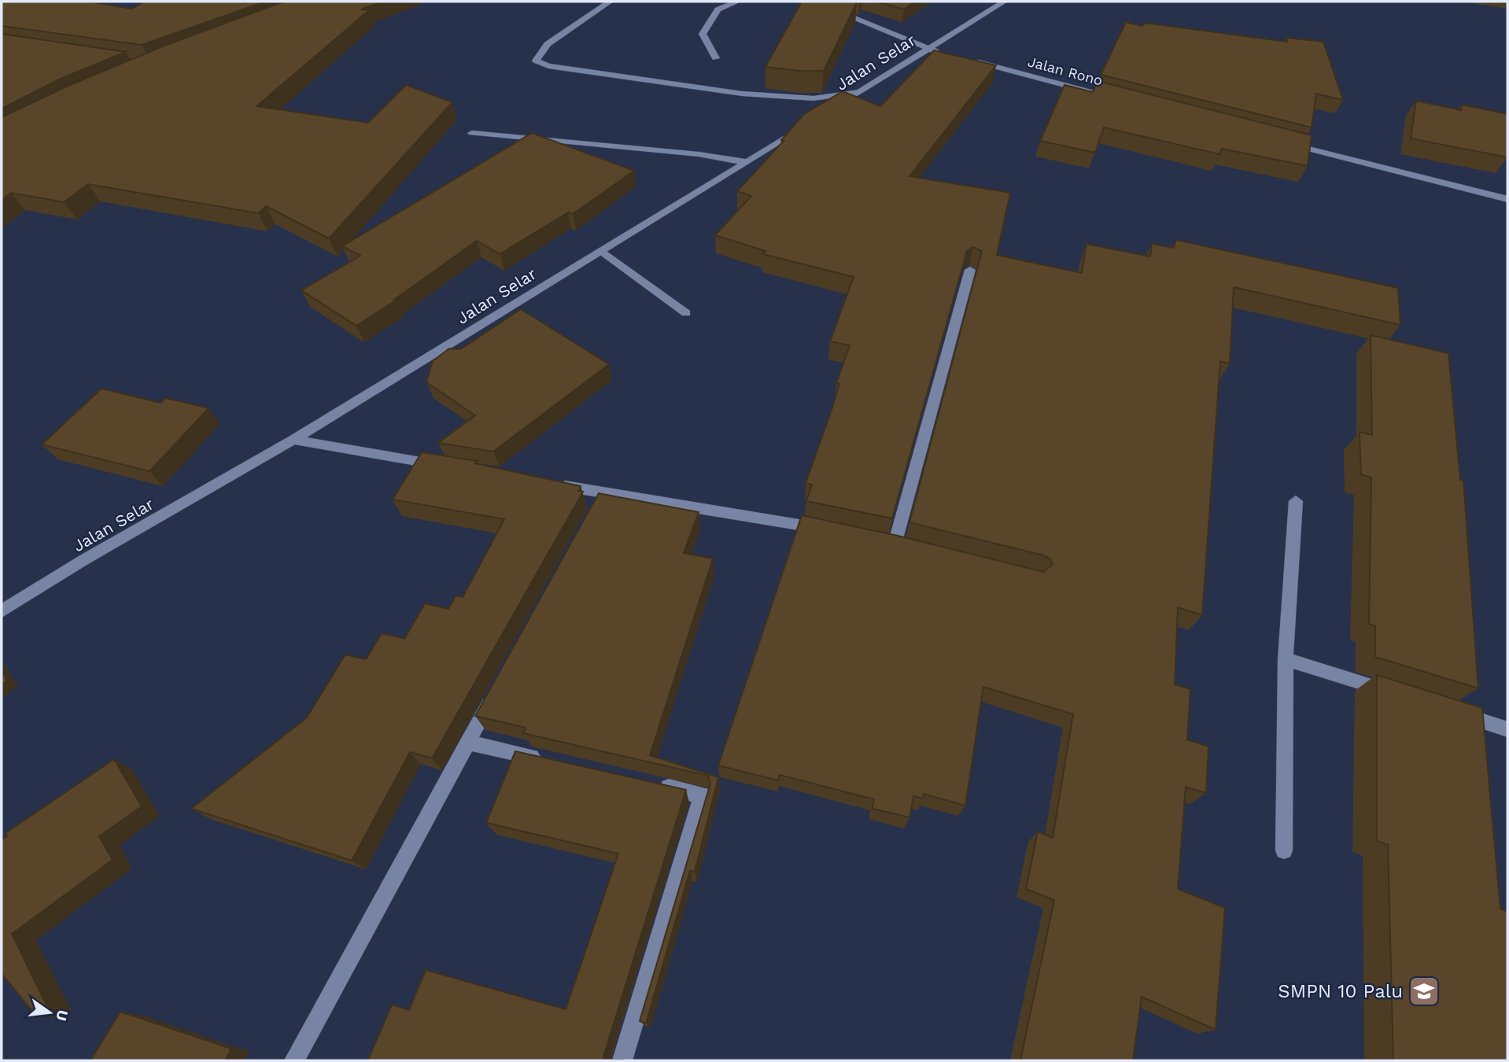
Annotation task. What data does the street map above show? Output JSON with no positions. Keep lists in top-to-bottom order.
{
  "streets": {
    "street": ["Jalan Selar", "Jalan Rono"]
  },
  "places": {
    "school or university": ["SMPN 10 Palu"]
  },
  "north": "right"
}
